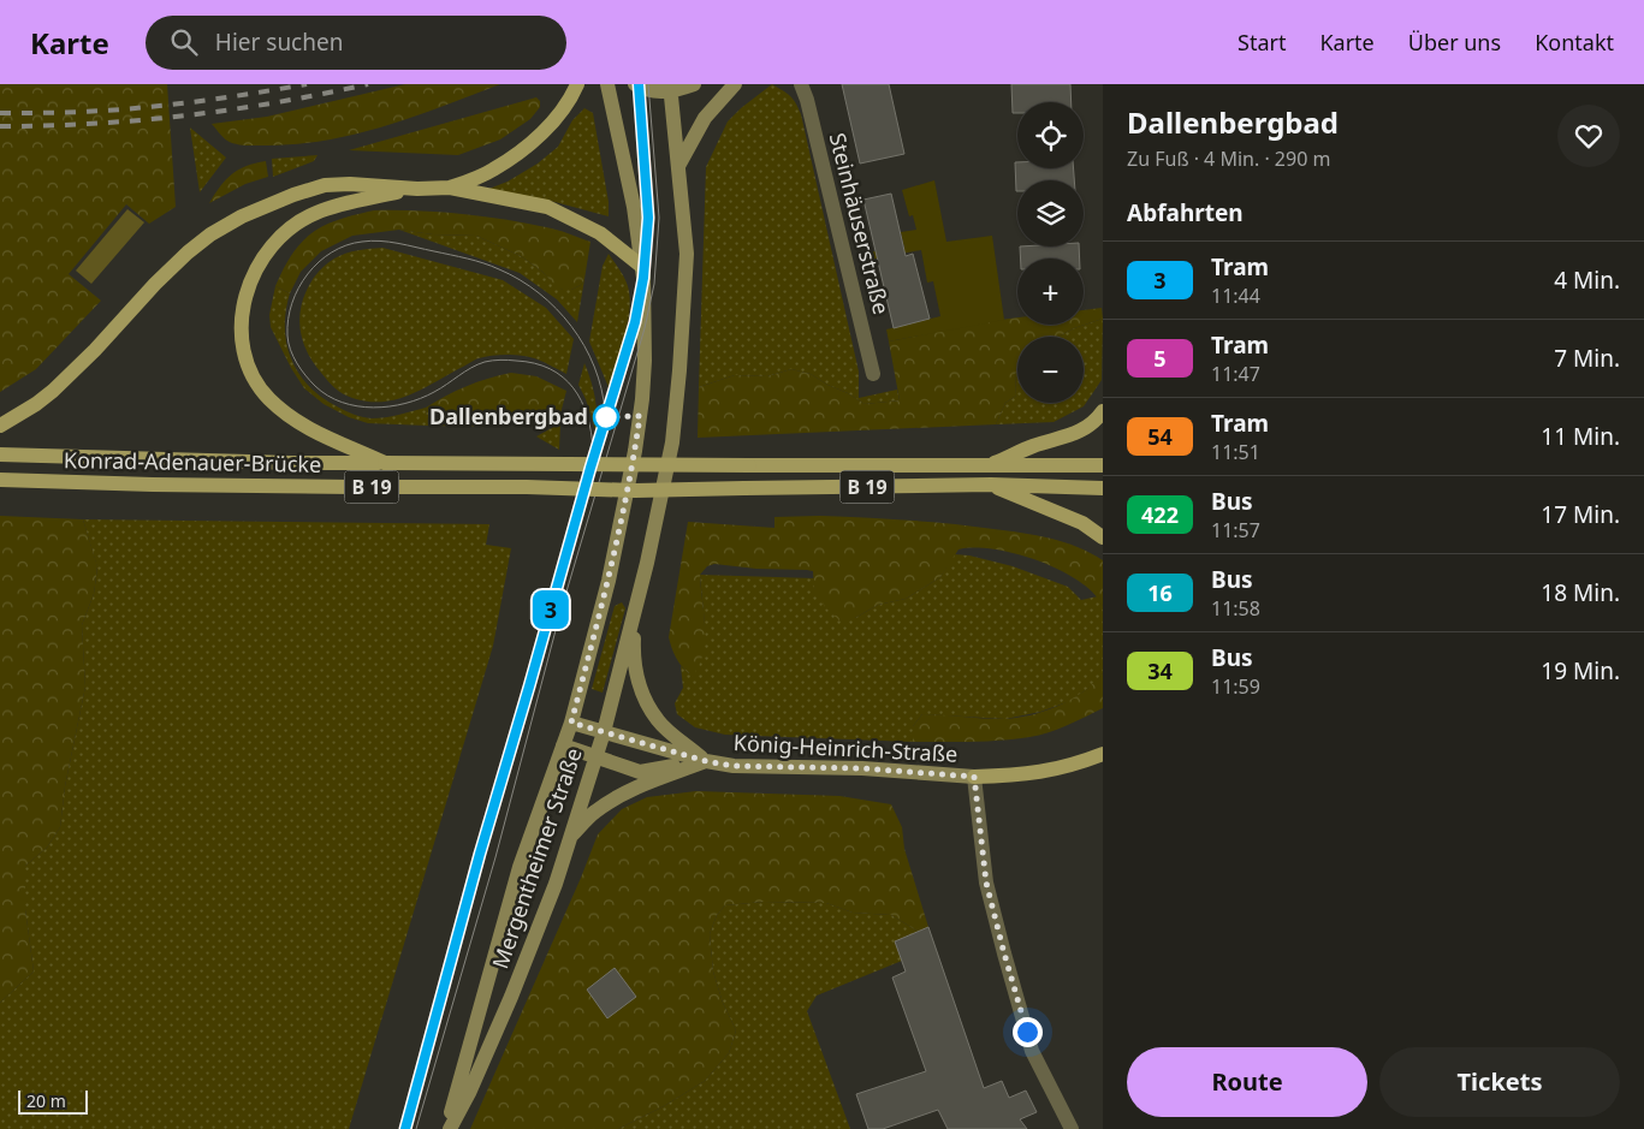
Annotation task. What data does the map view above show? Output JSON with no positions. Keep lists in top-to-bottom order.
{
  "streets": {
    "main road": [
      "Konrad-Adenauer-Brücke",
      "B 19",
      "König-Heinrich-Straße",
      "Mergentheimer Straße"
    ],
    "street": ["Steinhäuserstraße"]
  },
  "crossings": [
    ["Konrad-Adenauer-Brücke", "B 19"],
    ["König-Heinrich-Straße", "Mergentheimer Straße"]
  ],
  "places": ["Dallenbergbad"],
  "lines": ["tram line 3"],
  "scale_bar": "20 m",
  "page": {
    "header": "Karte",
    "search": "Hier suchen",
    "nav": [
      "Start",
      "Karte",
      "Über uns",
      "Kontakt"
    ],
    "on_map": "3",
    "heading": [
      ["Dallenbergbad", "Zu Fuß · 4 Min. · 290 m"],
      "Abfahrten"
    ],
    "map_buttons": ["+", "−"],
    "list": [
      {
        "mark": "3",
        "name": "Tram",
        "note": "11:44",
        "value": "4 Min."
      },
      {
        "mark": "5",
        "name": "Tram",
        "note": "11:47",
        "value": "7 Min."
      },
      {
        "mark": "54",
        "name": "Tram",
        "note": "11:51",
        "value": "11 Min."
      },
      {
        "mark": "422",
        "name": "Bus",
        "note": "11:57",
        "value": "17 Min."
      },
      {
        "mark": "16",
        "name": "Bus",
        "note": "11:58",
        "value": "18 Min."
      },
      {
        "mark": "34",
        "name": "Bus",
        "note": "11:59",
        "value": "19 Min."
      }
    ],
    "buttons": ["Route", "Tickets"],
    "scale": "20 m"
  }
}
